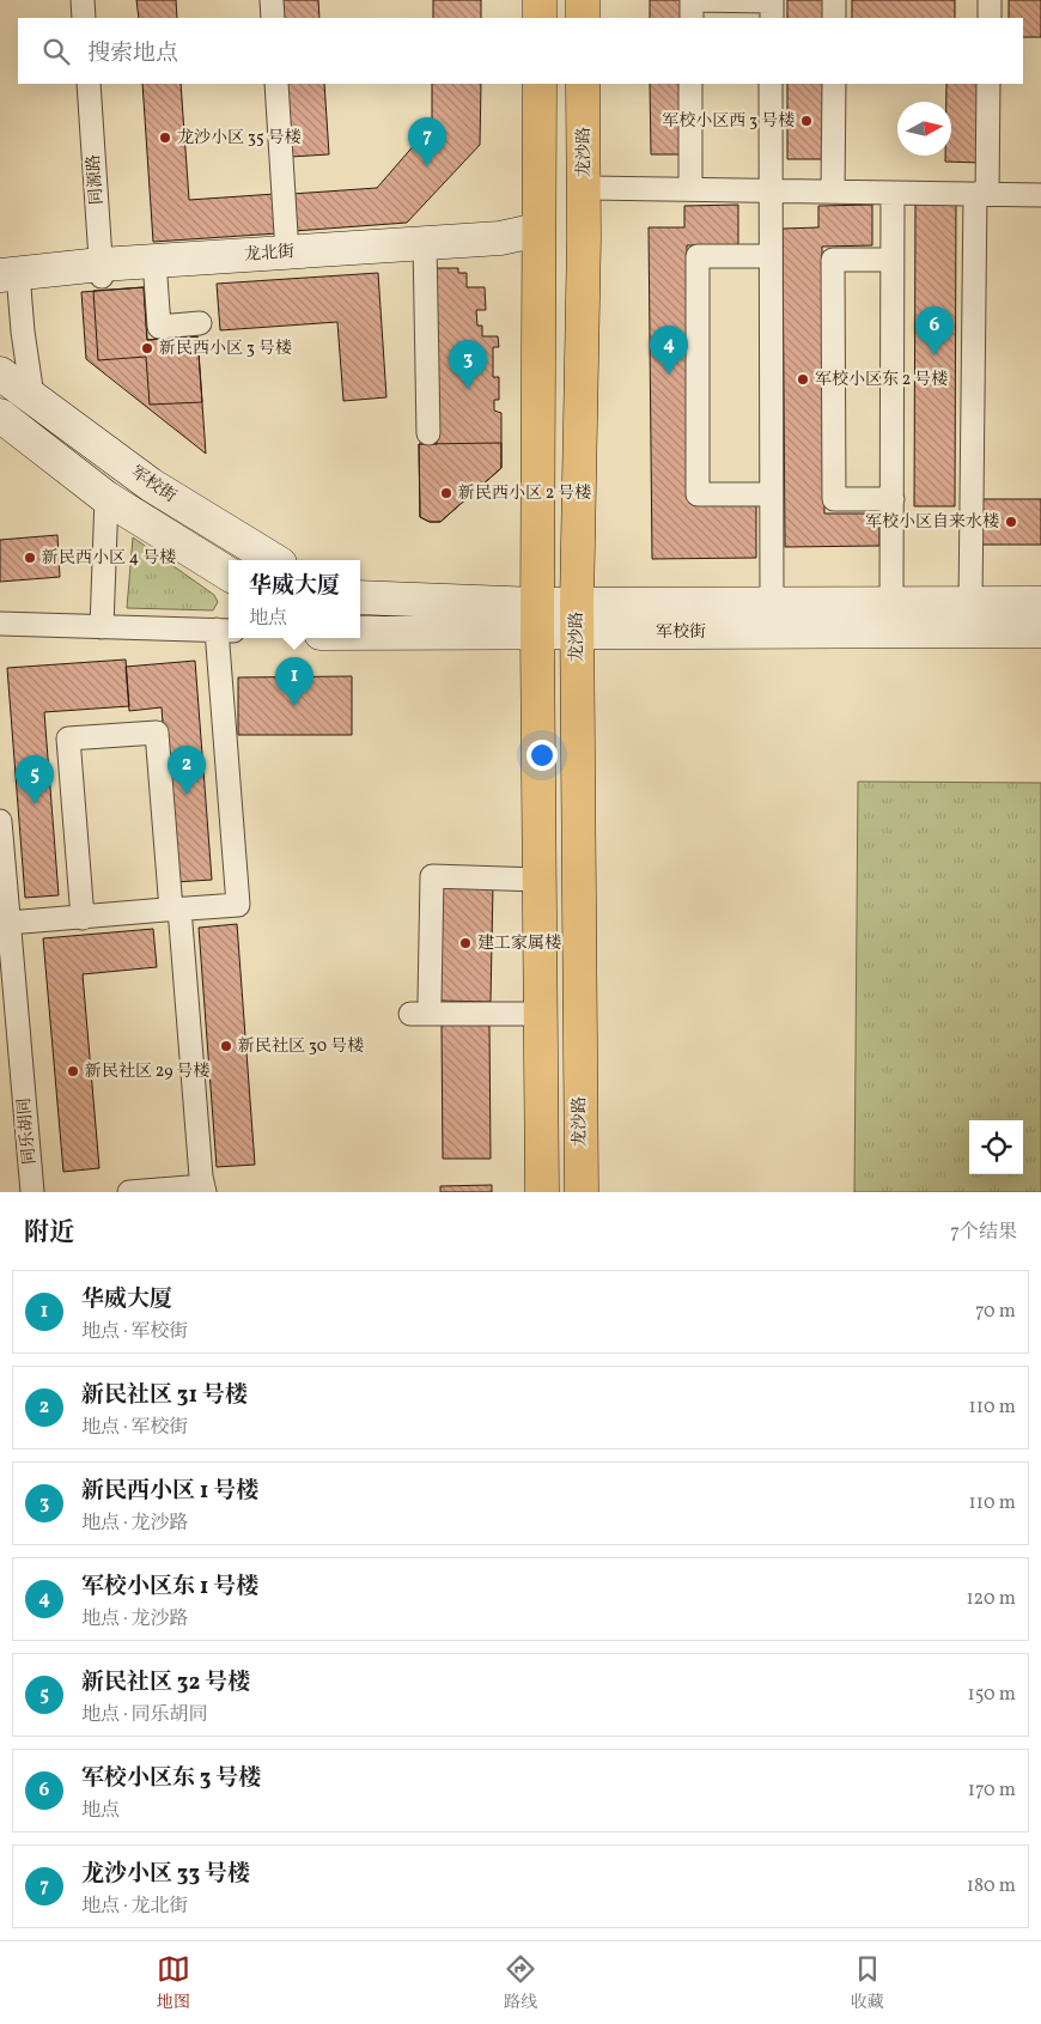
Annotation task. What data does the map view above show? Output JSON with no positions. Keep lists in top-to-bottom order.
{
  "streets": {
    "main road": ["龙沙路", "龙北街", "军校街"],
    "street": ["同源路", "同乐胡同"]
  },
  "crossings": [
    ["龙沙路", "军校街"],
    ["同源路", "龙北街"]
  ],
  "places": [
    "军校小区西 3 号楼",
    "龙沙小区 35 号楼",
    "新民西小区 3 号楼",
    "军校小区东 2 号楼",
    "新民西小区 2 号楼",
    "军校小区自来水楼",
    "新民西小区 4 号楼",
    "建工家属楼",
    "新民社区 30 号楼",
    "新民社区 29 号楼"
  ],
  "north": "right",
  "page": {
    "search": "搜索地点",
    "pins": [
      "7",
      "6",
      "4",
      "3",
      "1",
      "2",
      "5"
    ],
    "popup": ["华威大厦", "地点"],
    "heading": ["附近", "7个结果"],
    "list": [
      {
        "mark": "1",
        "name": "华威大厦",
        "note": "地点 · 军校街",
        "value": "70 m"
      },
      {
        "mark": "2",
        "name": "新民社区 31 号楼",
        "note": "地点 · 军校街",
        "value": "110 m"
      },
      {
        "mark": "3",
        "name": "新民西小区 1 号楼",
        "note": "地点 · 龙沙路",
        "value": "110 m"
      },
      {
        "mark": "4",
        "name": "军校小区东 1 号楼",
        "note": "地点 · 龙沙路",
        "value": "120 m"
      },
      {
        "mark": "5",
        "name": "新民社区 32 号楼",
        "note": "地点 · 同乐胡同",
        "value": "150 m"
      },
      {
        "mark": "6",
        "name": "军校小区东 3 号楼",
        "note": "地点",
        "value": "170 m"
      },
      {
        "mark": "7",
        "name": "龙沙小区 33 号楼",
        "note": "地点 · 龙北街",
        "value": "180 m"
      }
    ],
    "nav": ["地图", "路线", "收藏"]
  }
}
